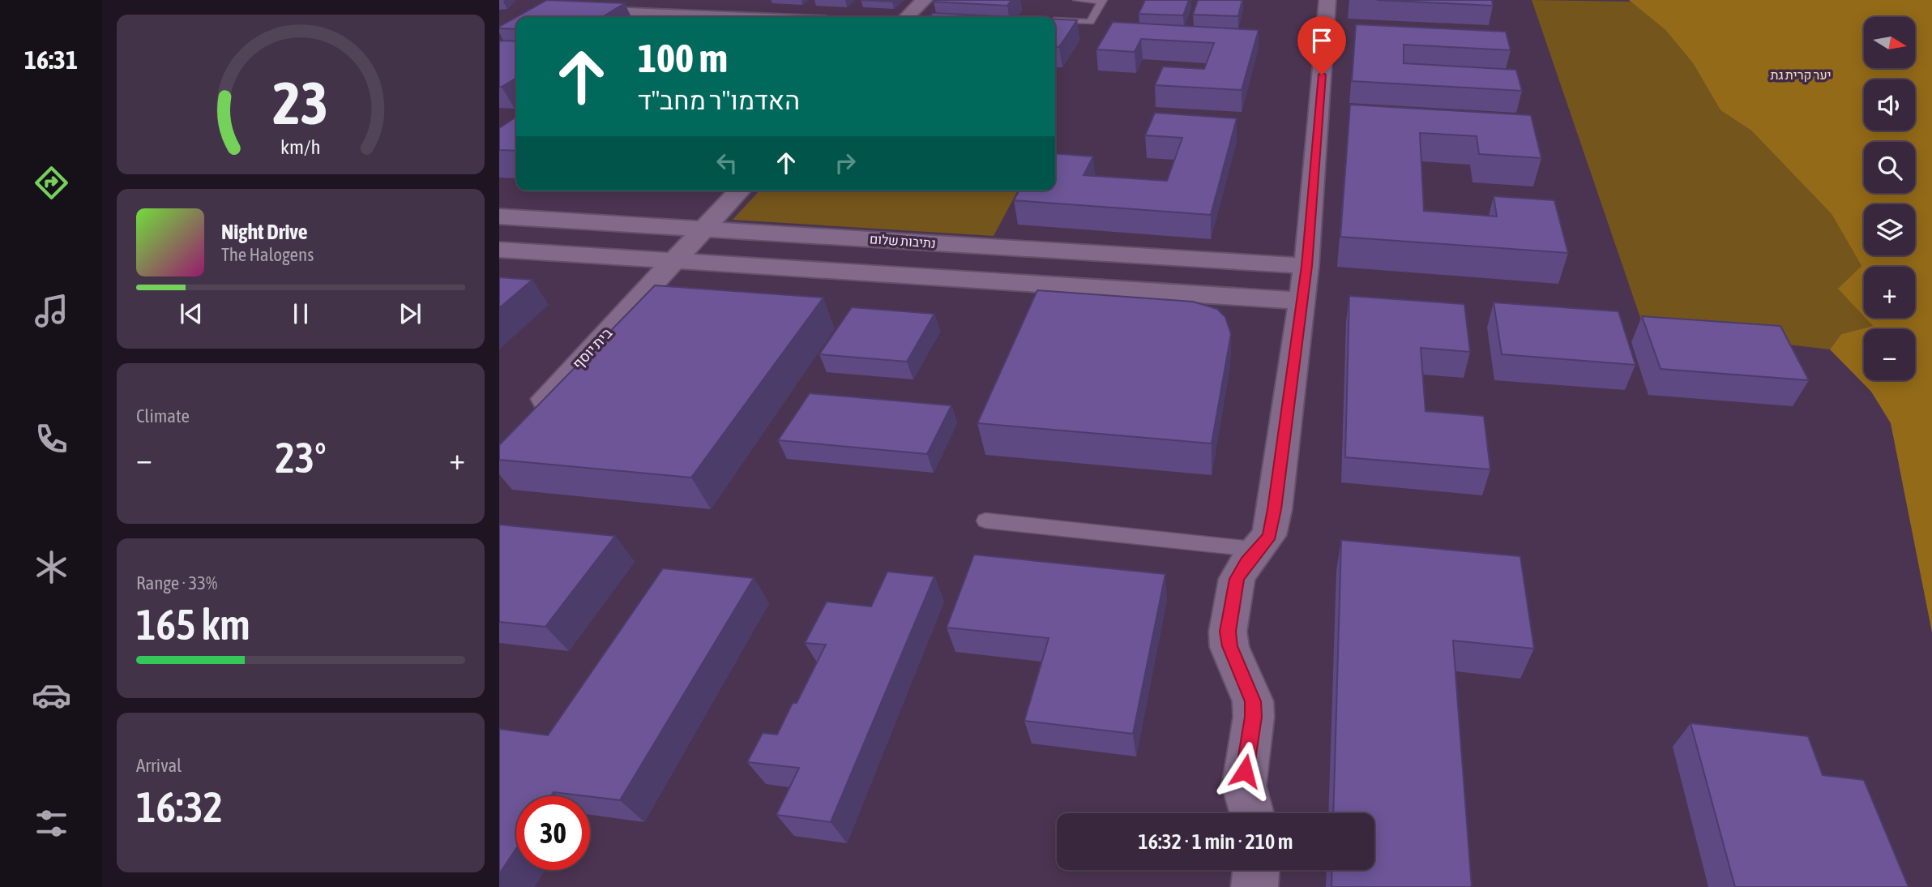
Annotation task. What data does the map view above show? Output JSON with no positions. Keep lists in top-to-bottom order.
{
  "streets": {
    "street": ["נתיבות שלום", "בית יוסף"]
  },
  "crossings": [
    ["נתיבות שלום", "בית יוסף"]
  ],
  "parks": ["יער קרית גת"],
  "north": "right",
  "page": {
    "tabs": "16:31",
    "map_buttons": ["+", "−"],
    "turn": ["100 m", "האדמו\"ר מחב\"ד"],
    "song": ["Night Drive", "The Halogens"],
    "tile": [
      "Climate",
      ["Range · 33%", "165 km"],
      ["Arrival", "16:32"]
    ],
    "heat": ["−", "23°", "+"],
    "limit": "30",
    "trip": "16:32 · 1 min · 210 m",
    "gauge": ["23", "km/h"]
  }
}
